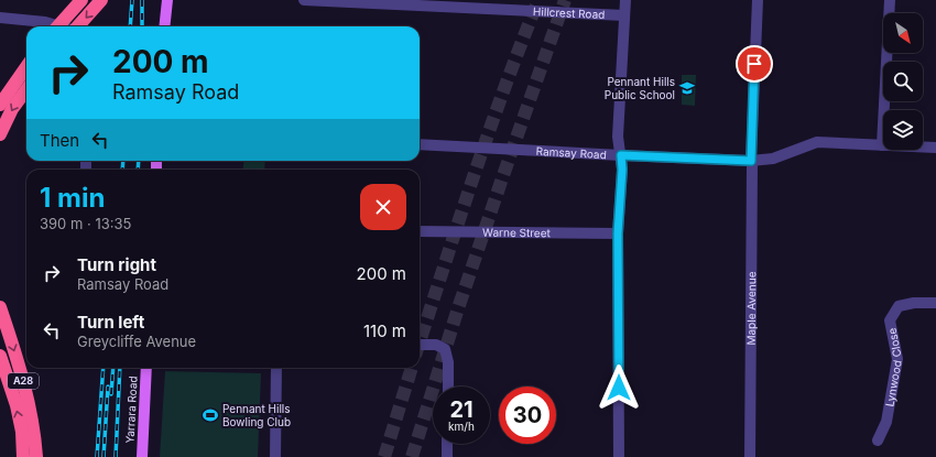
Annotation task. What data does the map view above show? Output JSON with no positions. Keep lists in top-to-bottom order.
{
  "streets": {
    "highway": ["A28"],
    "main road": ["Yarrara Road"],
    "street": [
      "Hillcrest Road",
      "Ramsay Road",
      "Warne Street",
      "Maple Avenue",
      "Lynwood Close"
    ]
  },
  "crossings": [
    ["Ramsay Road", "Maple Avenue"]
  ],
  "places": {
    "school or university": ["Pennant Hills Public School"],
    "sports": ["Pennant Hills Bowling Club"]
  },
  "north": "bottom right",
  "page": {
    "turn": ["200 m", "Ramsay Road"],
    "then": "Then",
    "heading": ["1 min", "390 m · 13:35"],
    "list": [
      {
        "name": "Turn right",
        "note": "Ramsay Road",
        "value": "200 m"
      },
      {
        "name": "Turn left",
        "note": "Greycliffe Avenue",
        "value": "110 m"
      }
    ],
    "speed": "21 km/h",
    "limit": "30"
  }
}
